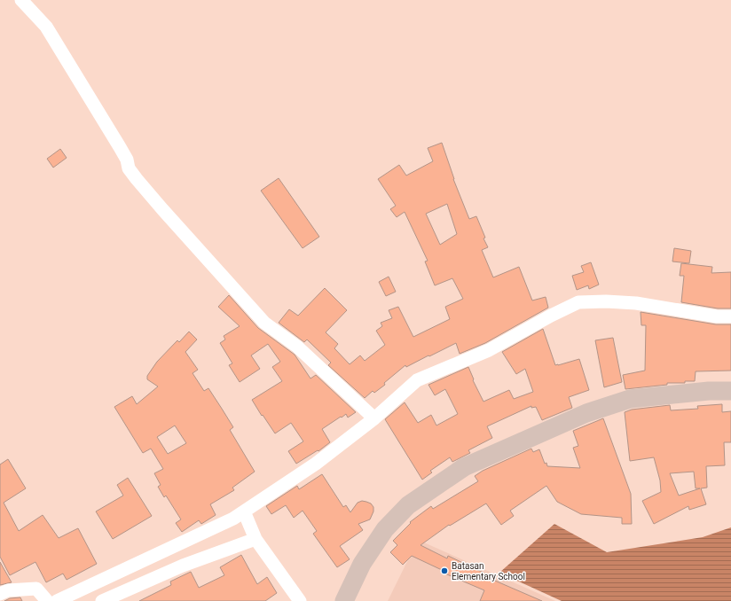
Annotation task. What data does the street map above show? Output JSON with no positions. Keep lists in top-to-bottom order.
{
  "places": ["Batasan Elementary School"]
}
